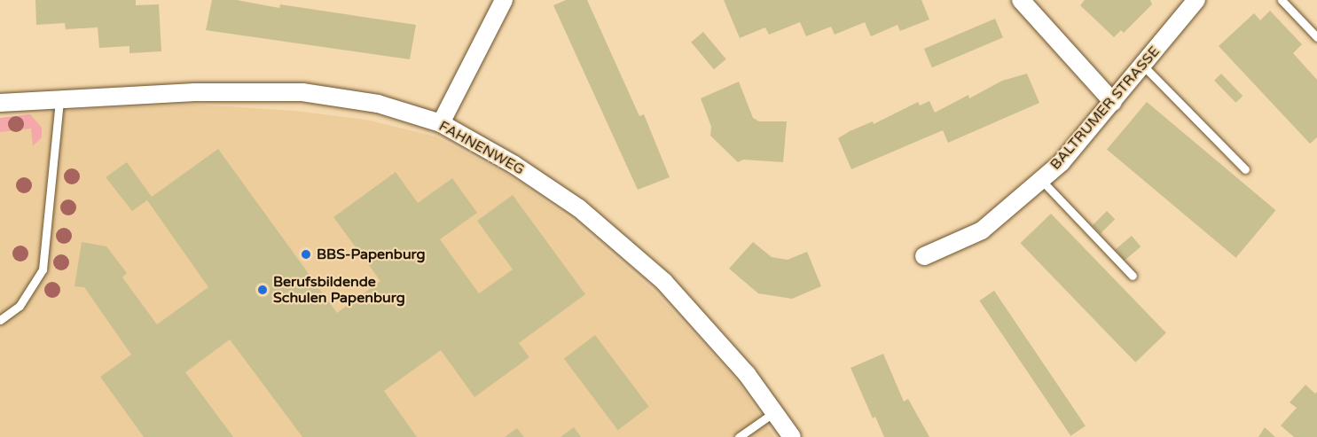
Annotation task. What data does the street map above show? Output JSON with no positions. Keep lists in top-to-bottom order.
{
  "streets": {
    "street": ["BALTRUMER STRASSE", "FAHNENWEG"]
  },
  "places": ["BBS-Papenburg", "Berufsbildende Schulen Papenburg"]
}
